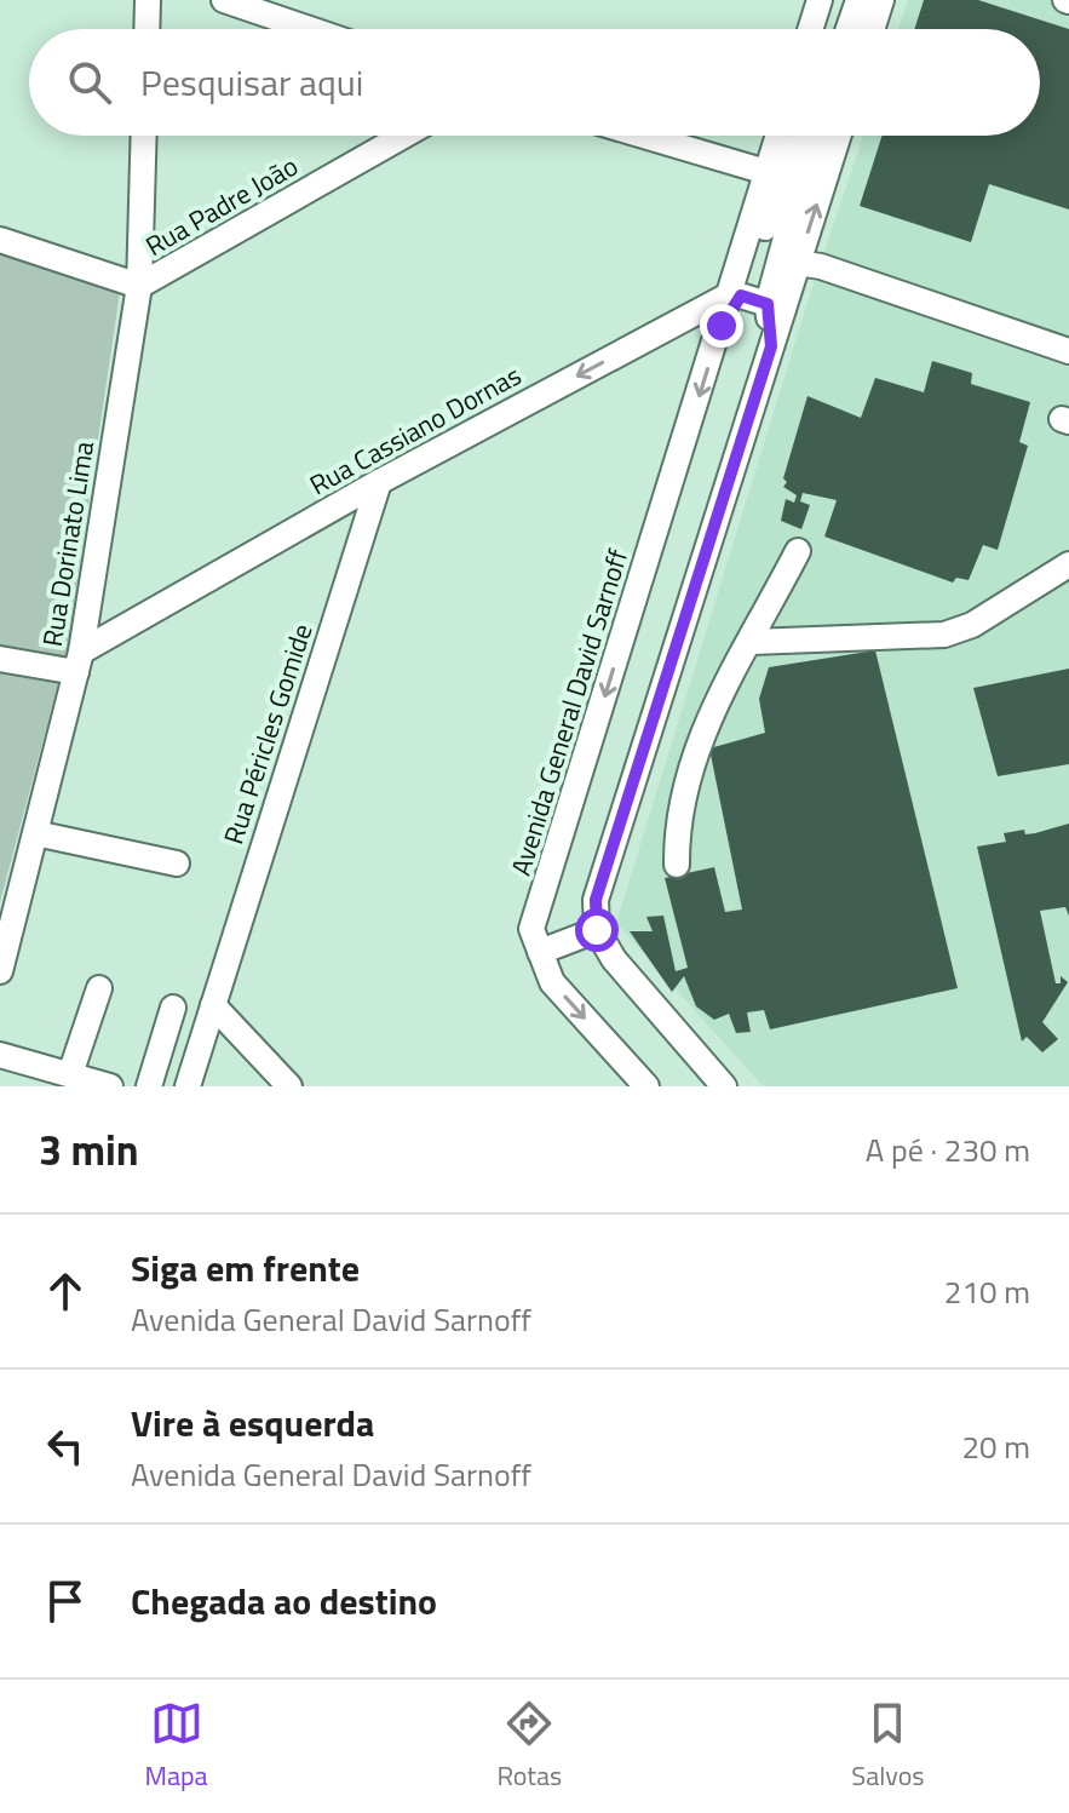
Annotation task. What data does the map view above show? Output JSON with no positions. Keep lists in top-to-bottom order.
{
  "streets": {
    "street": [
      "Rua Padre João",
      "Rua Cassiano Dornas",
      "Rua Dorinato Lima",
      "Avenida General David Sarnoff",
      "Rua Péricles Gomide"
    ]
  },
  "crossings": [
    ["Rua Padre João", "Rua Dorinato Lima"],
    ["Rua Cassiano Dornas", "Rua Dorinato Lima"],
    ["Rua Cassiano Dornas", "Avenida General David Sarnoff"],
    ["Rua Cassiano Dornas", "Rua Péricles Gomide"]
  ],
  "one_way": ["Rua Cassiano Dornas"],
  "page": {
    "search": "Pesquisar aqui",
    "heading": ["3 min", "A pé · 230 m"],
    "list": [
      ["Siga em frente", "Avenida General David Sarnoff", "210 m"],
      ["Vire à esquerda", "Avenida General David Sarnoff", "20 m"],
      "Chegada ao destino"
    ],
    "nav": ["Mapa", "Rotas", "Salvos"]
  }
}
